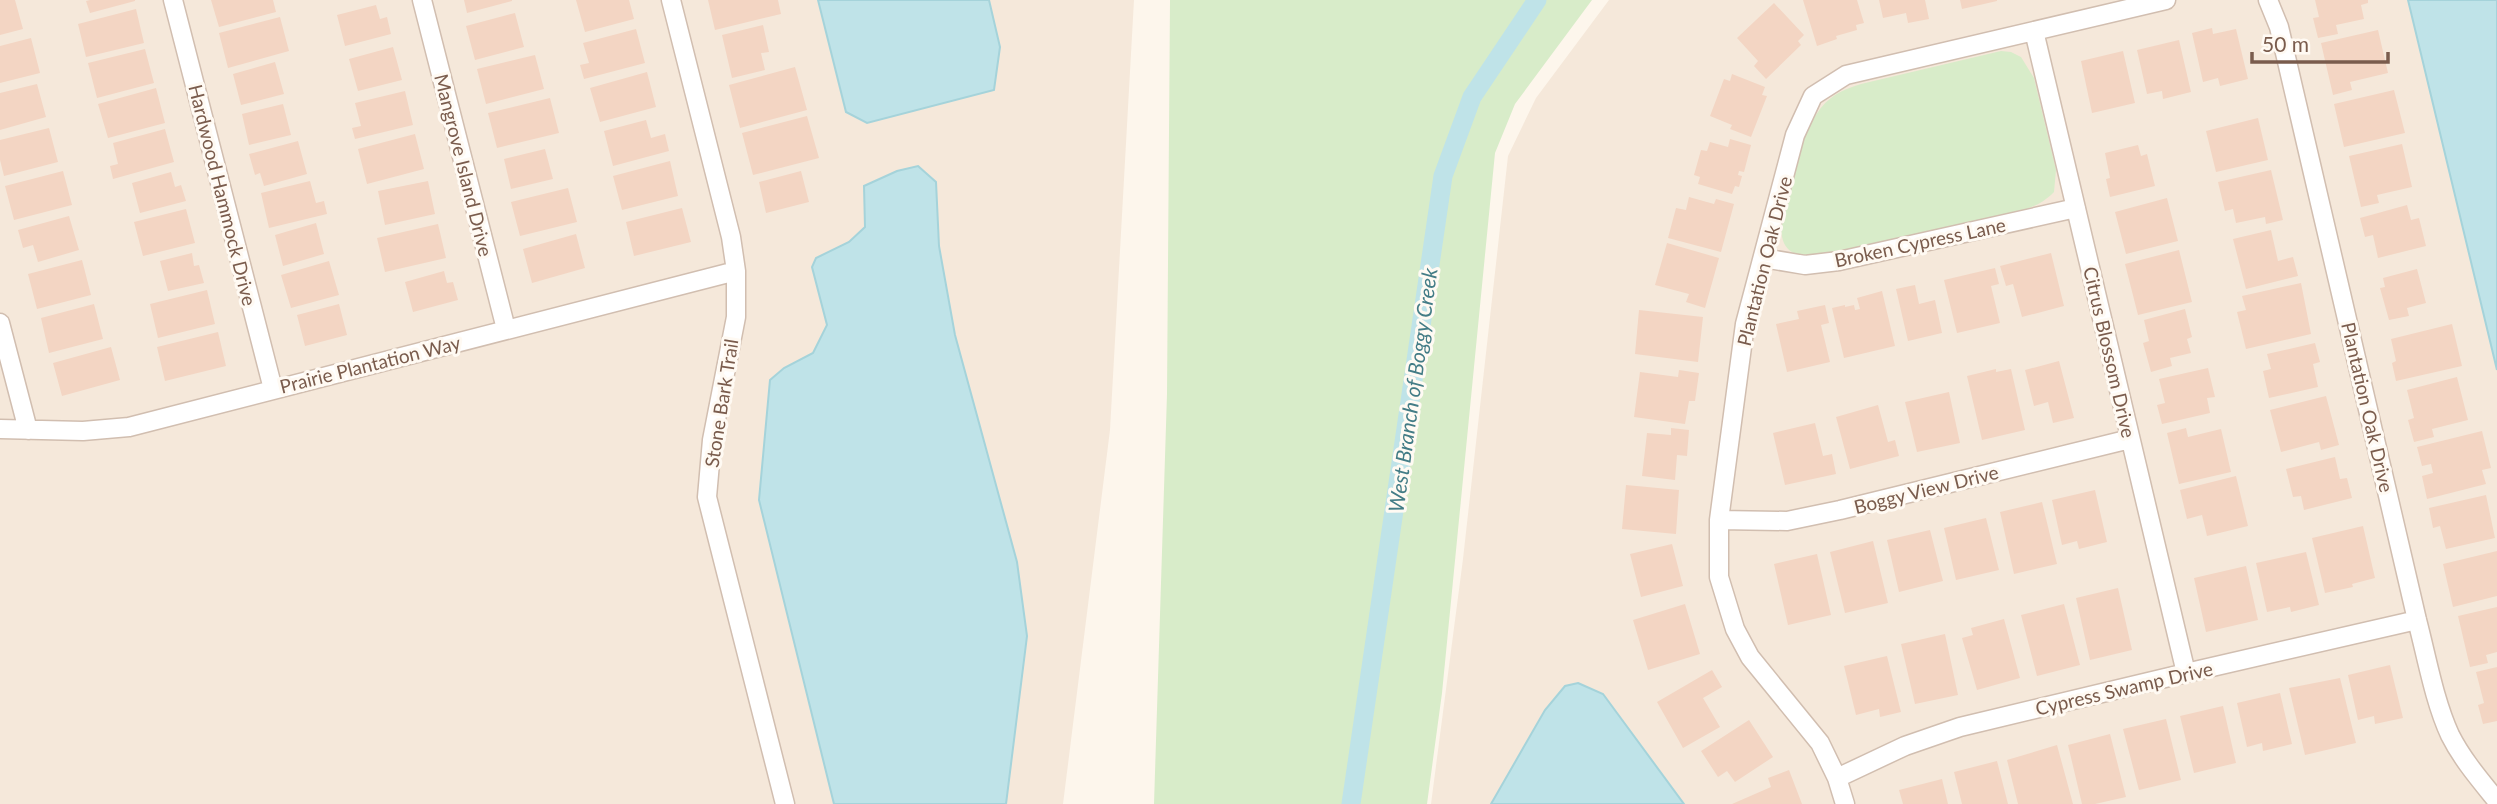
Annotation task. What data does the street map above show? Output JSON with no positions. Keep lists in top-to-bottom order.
{
  "streets": {
    "street": [
      "Mangrove Island Drive",
      "Hardwood Hammock Drive",
      "Broken Cypress Lane",
      "Plantation Oak Drive",
      "Citrus Blossom Drive",
      "Prairie Plantation Way",
      "Stone Bark Trail",
      "Boggy View Drive",
      "Cypress Swamp Drive"
    ]
  },
  "crossings": [
    ["Mangrove Island Drive", "Prairie Plantation Way"],
    ["Hardwood Hammock Drive", "Prairie Plantation Way"],
    ["Broken Cypress Lane", "Plantation Oak Drive"],
    ["Broken Cypress Lane", "Citrus Blossom Drive"],
    ["Plantation Oak Drive", "Citrus Blossom Drive"],
    ["Plantation Oak Drive", "Boggy View Drive"],
    ["Plantation Oak Drive", "Cypress Swamp Drive"],
    ["Citrus Blossom Drive", "Boggy View Drive"],
    ["Citrus Blossom Drive", "Cypress Swamp Drive"],
    ["Prairie Plantation Way", "Stone Bark Trail"]
  ],
  "water": ["West Branch of Boggy Creek"],
  "scale_bar": "50 m"
}
